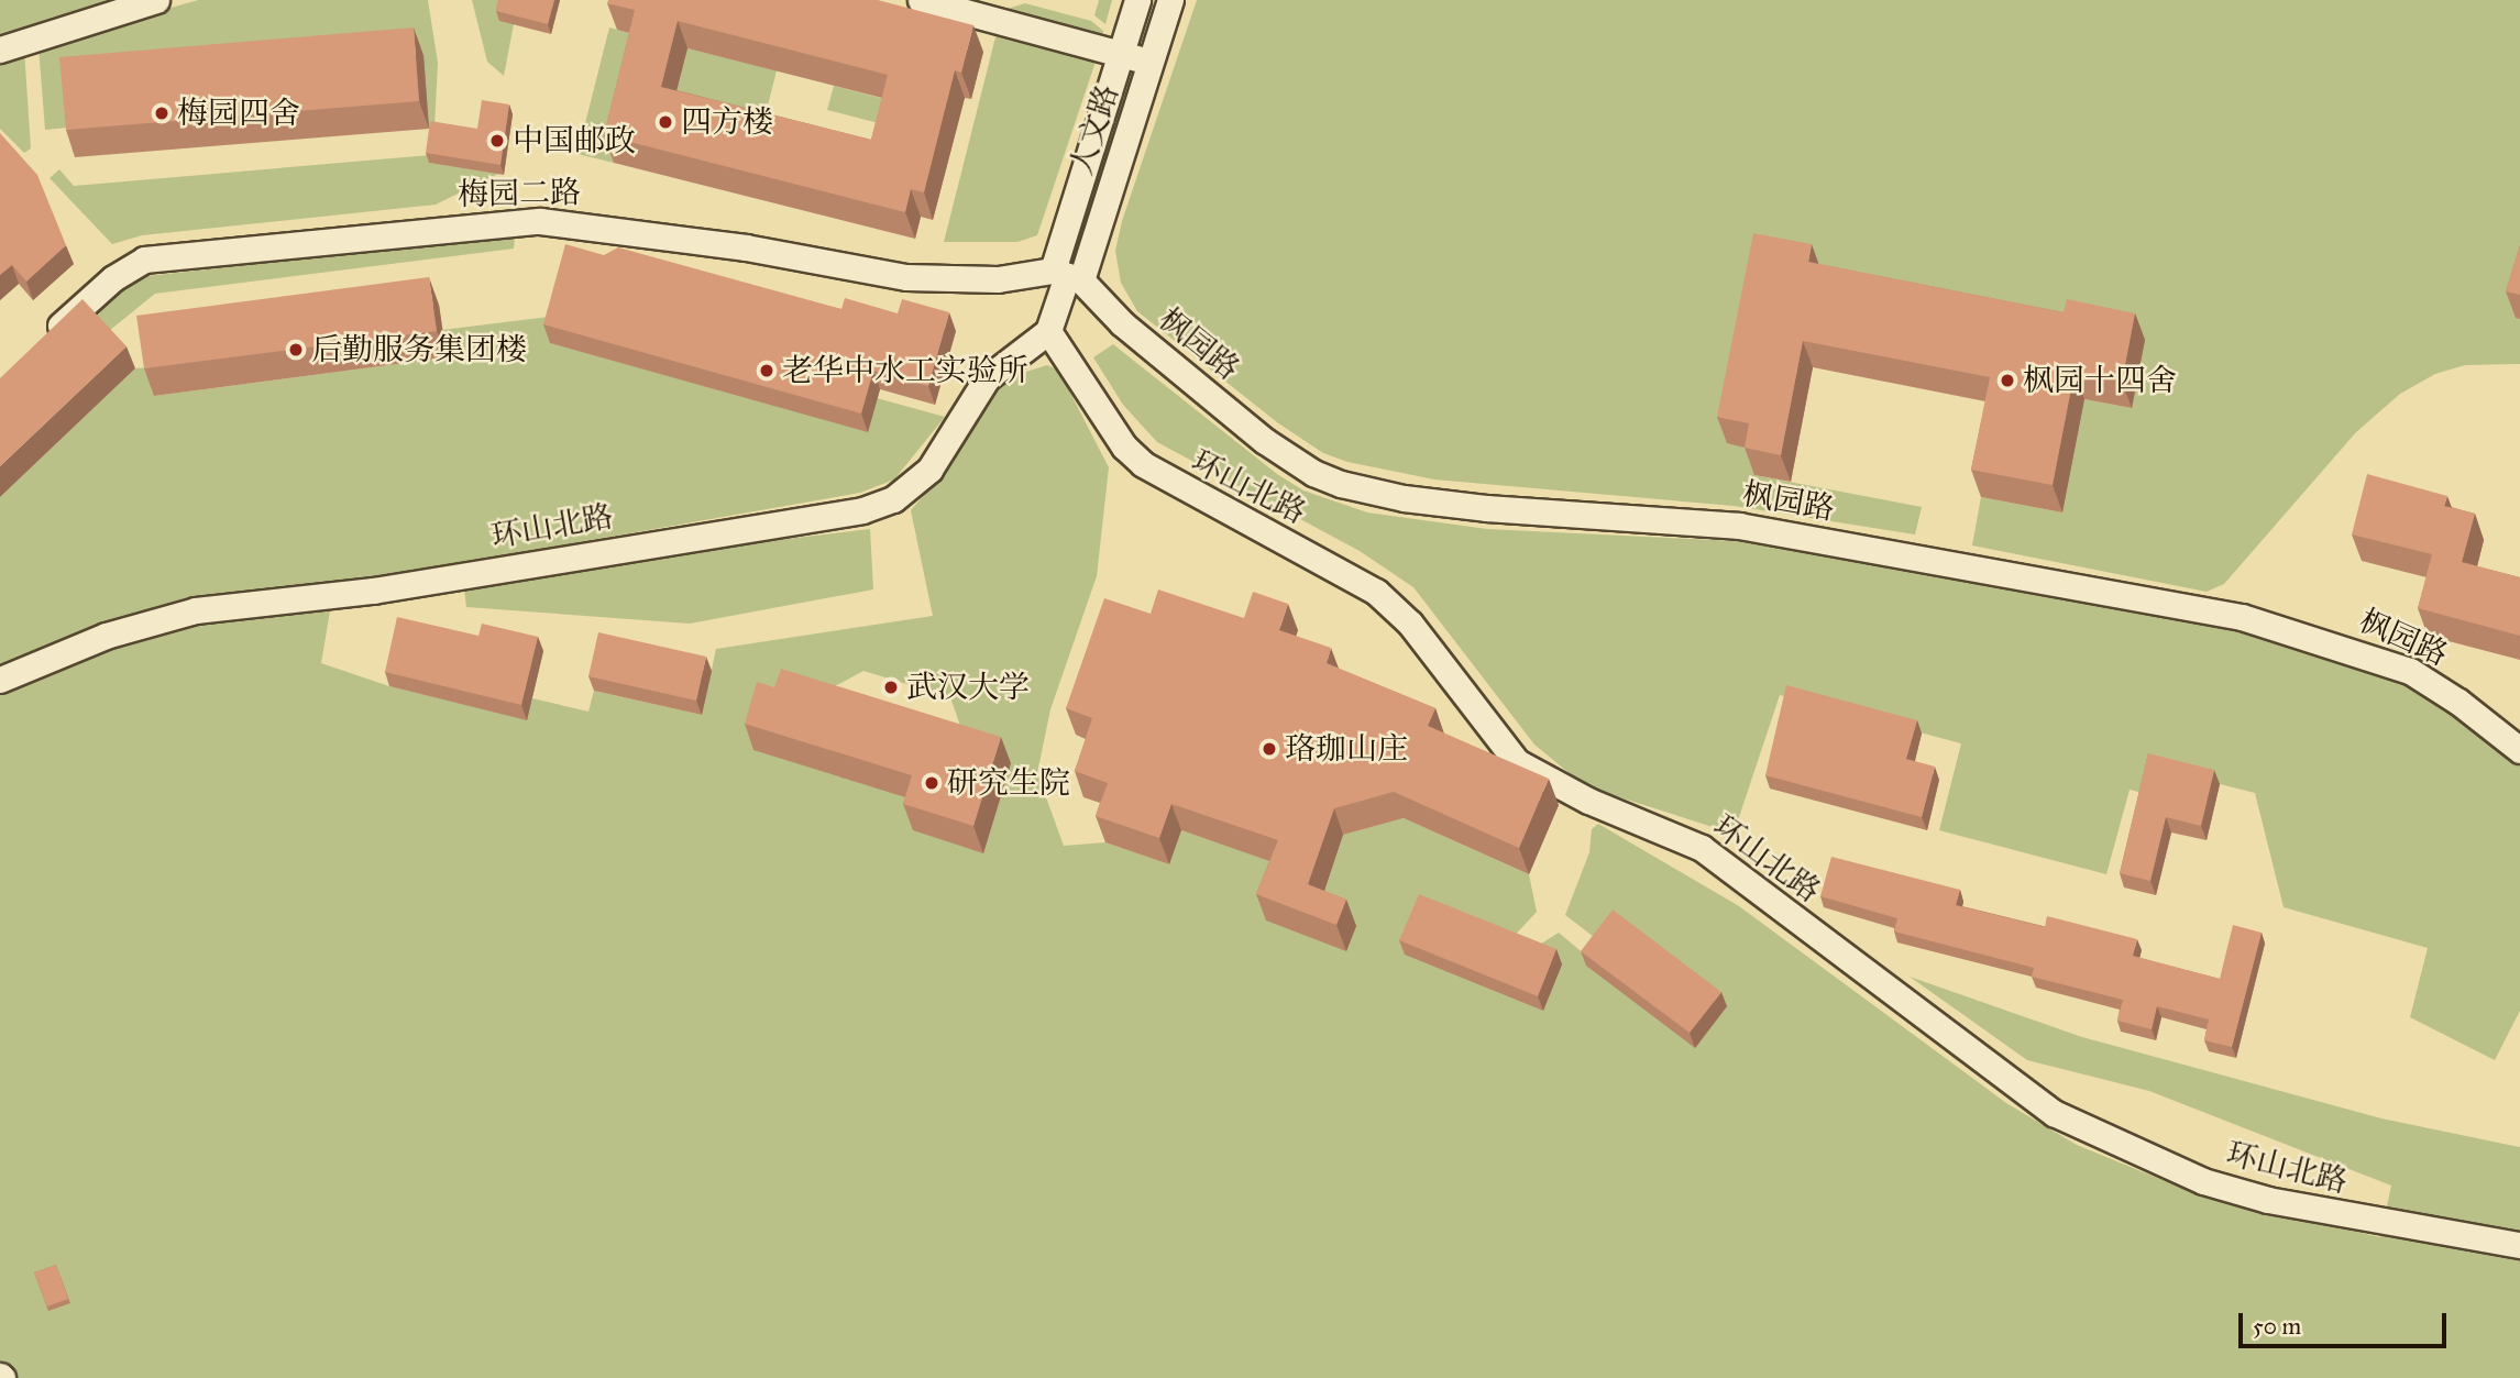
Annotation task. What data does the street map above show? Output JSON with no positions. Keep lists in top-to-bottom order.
{
  "streets": {
    "street": [
      "人文路",
      "梅园二路",
      "枫园路",
      "环山北路"
    ]
  },
  "crossings": [
    ["人文路", "梅园二路"],
    ["人文路", "枫园路"],
    ["梅园二路", "枫园路"]
  ],
  "places": [
    "梅园四舍",
    "四方楼",
    "中国邮政",
    "后勤服务集团楼",
    "老华中水工实验所",
    "枫园十四舍",
    "武汉大学",
    "珞珈山庄",
    "研究生院"
  ],
  "scale_bar": "50 m"
}
